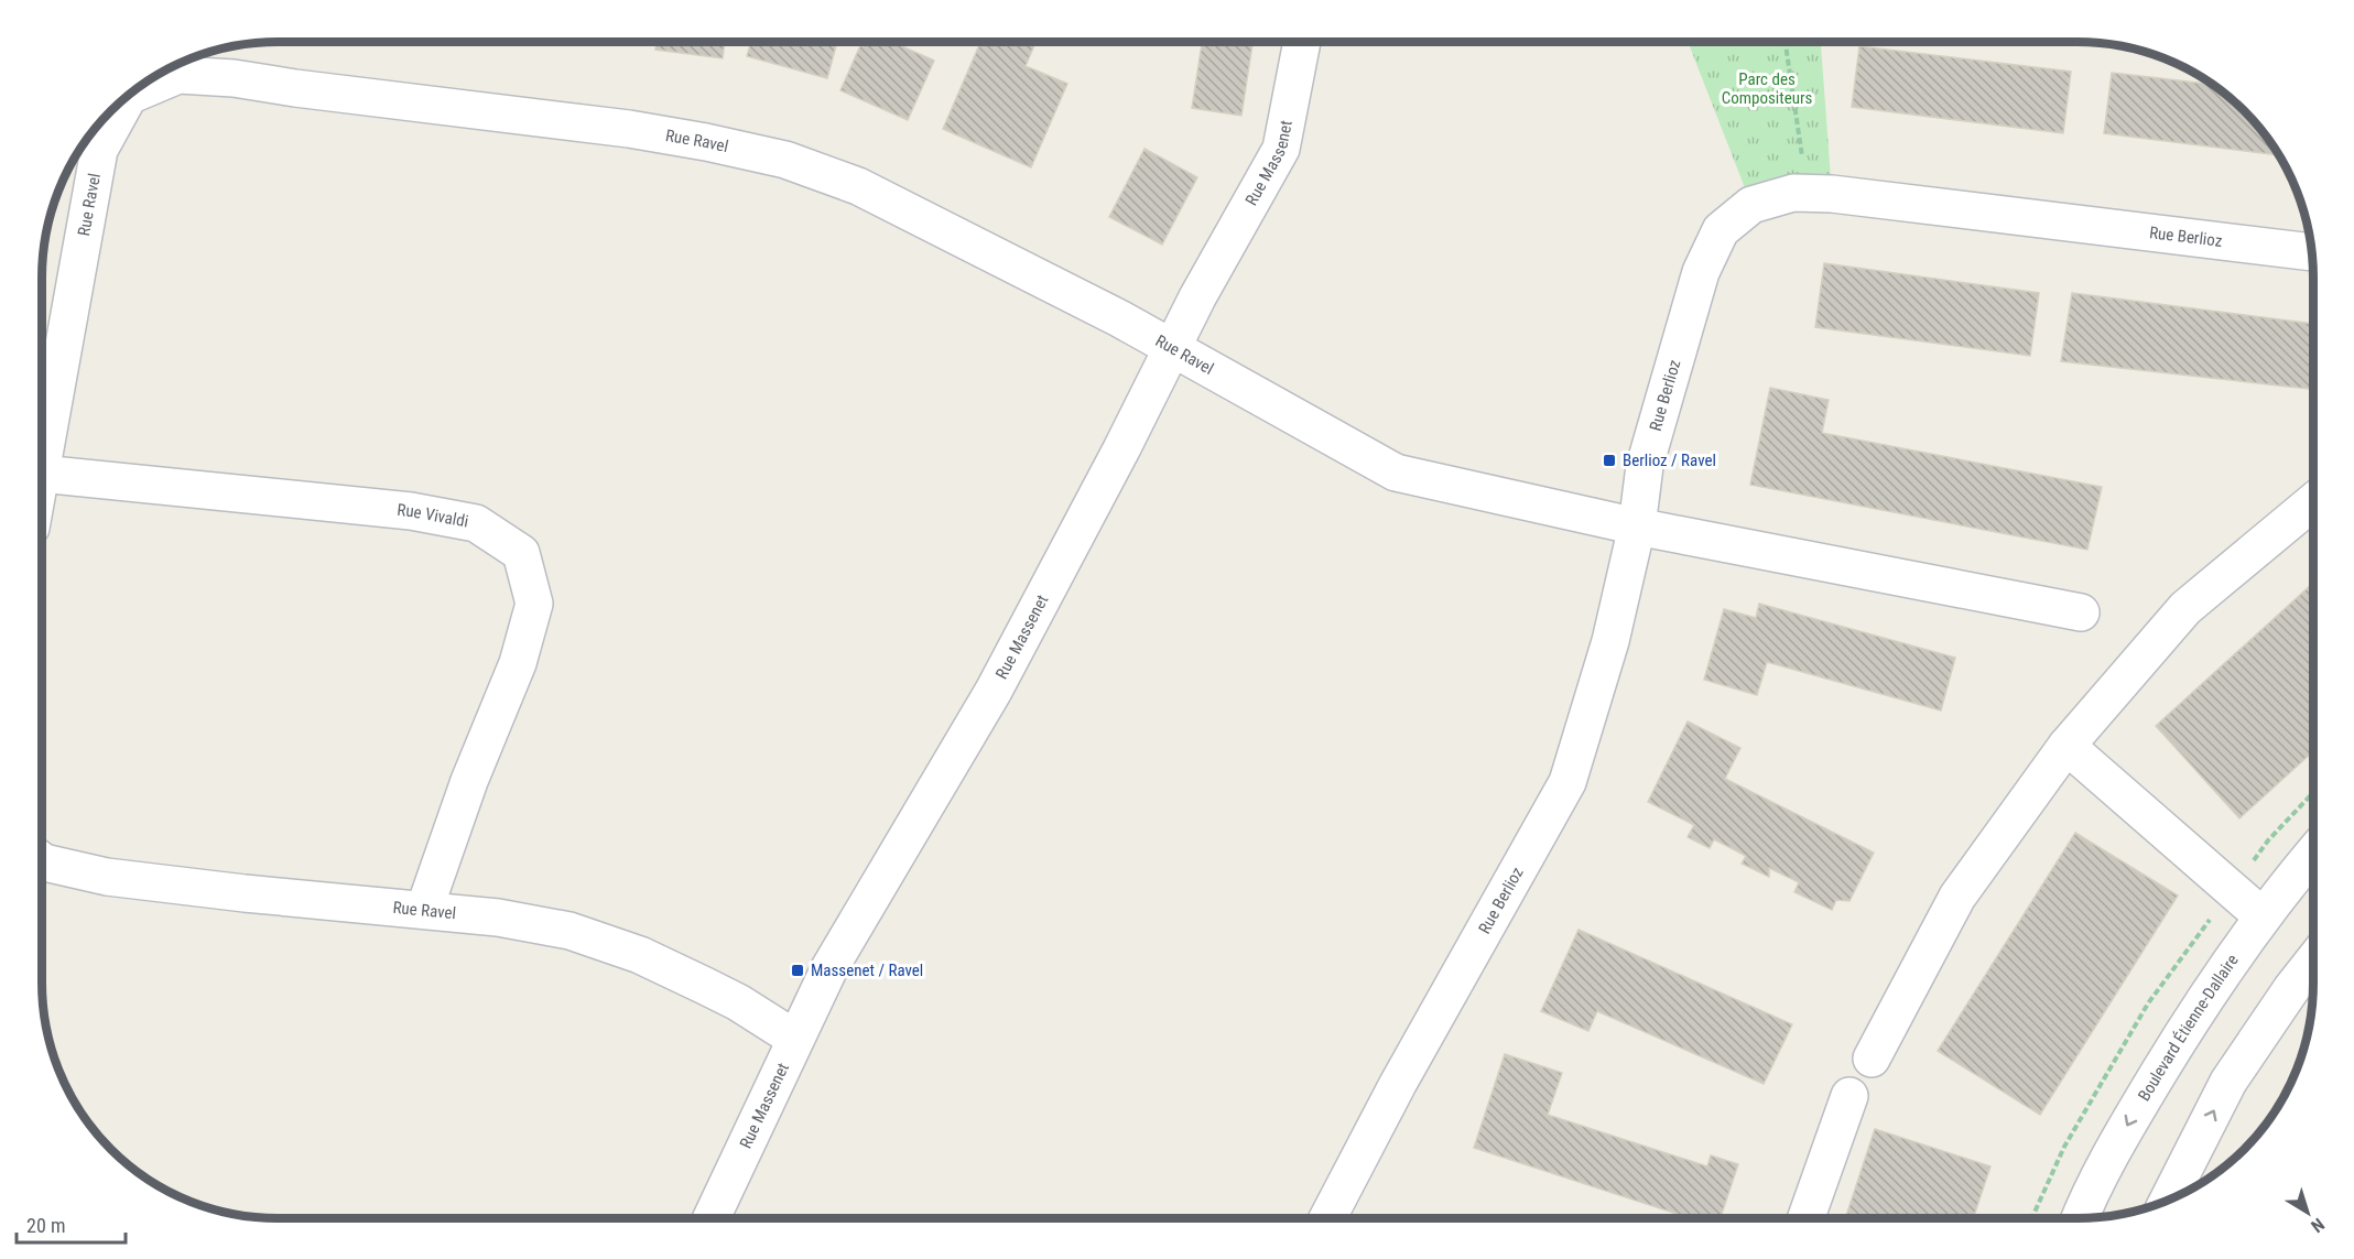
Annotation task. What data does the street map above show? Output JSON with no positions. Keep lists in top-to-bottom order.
{
  "streets": {
    "street": [
      "Rue Ravel",
      "Rue Massenet",
      "Rue Berlioz",
      "Rue Vivaldi",
      "Boulevard Étienne-Dallaire"
    ]
  },
  "crossings": [
    ["Rue Ravel", "Rue Massenet"],
    ["Rue Ravel", "Rue Berlioz"],
    ["Rue Ravel", "Rue Vivaldi"]
  ],
  "parks": ["Parc des Compositeurs"],
  "places": {
    "transit": ["Berlioz / Ravel", "Massenet / Ravel"]
  },
  "scale_bar": "20 m",
  "north": "bottom right"
}
